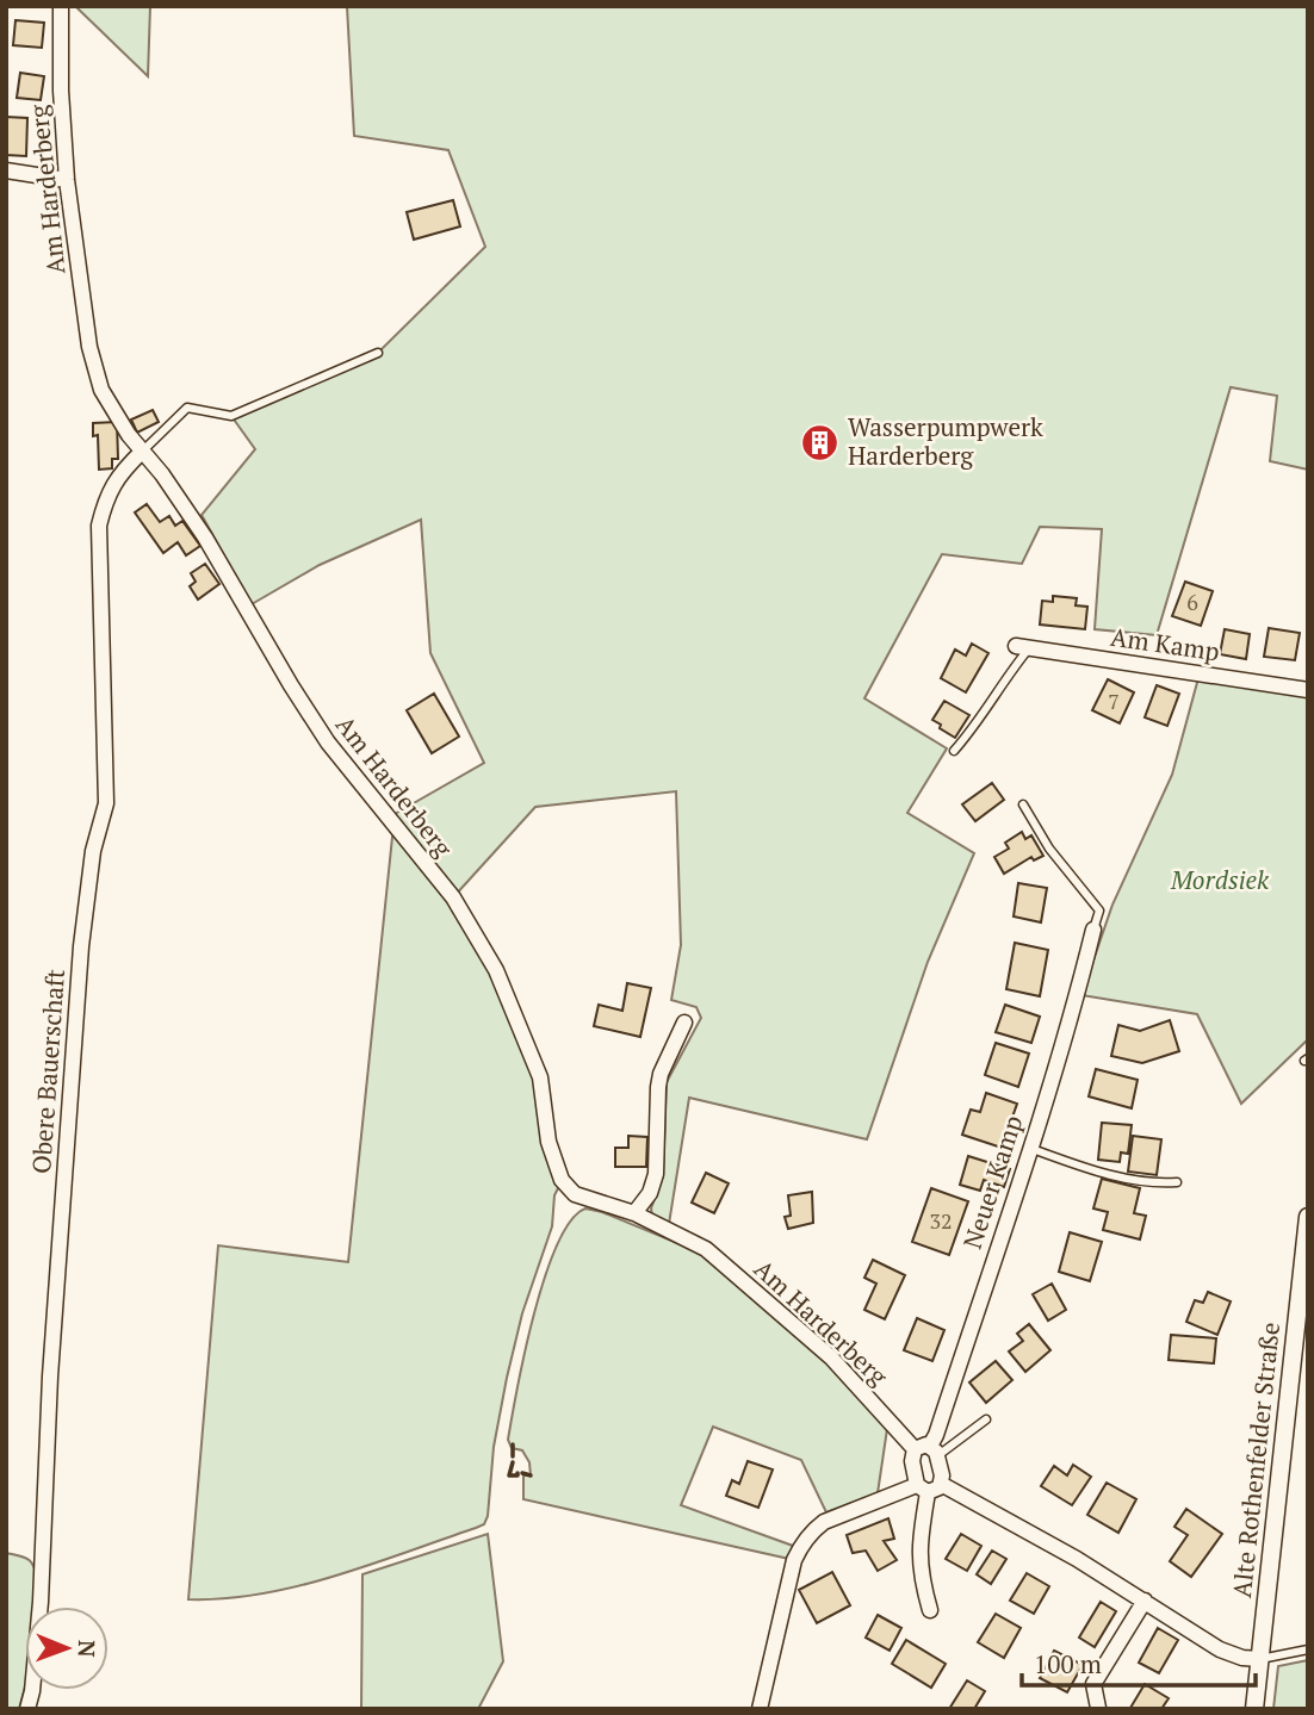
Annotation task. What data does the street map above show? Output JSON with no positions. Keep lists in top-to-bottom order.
{
  "streets": {
    "street": [
      "Am Harderberg",
      "Am Kamp",
      "Obere Bauerschaft",
      "Neuer Kamp",
      "Alte Rothenfelder Straße"
    ]
  },
  "crossings": [
    ["Am Harderberg", "Obere Bauerschaft"],
    ["Am Harderberg", "Neuer Kamp"]
  ],
  "parks": ["Mordsiek"],
  "places": {
    "building": ["Wasserpumpwerk Harderberg"]
  },
  "house_numbers": ["6", "7", "32"],
  "scale_bar": "100 m",
  "north": "right"
}
